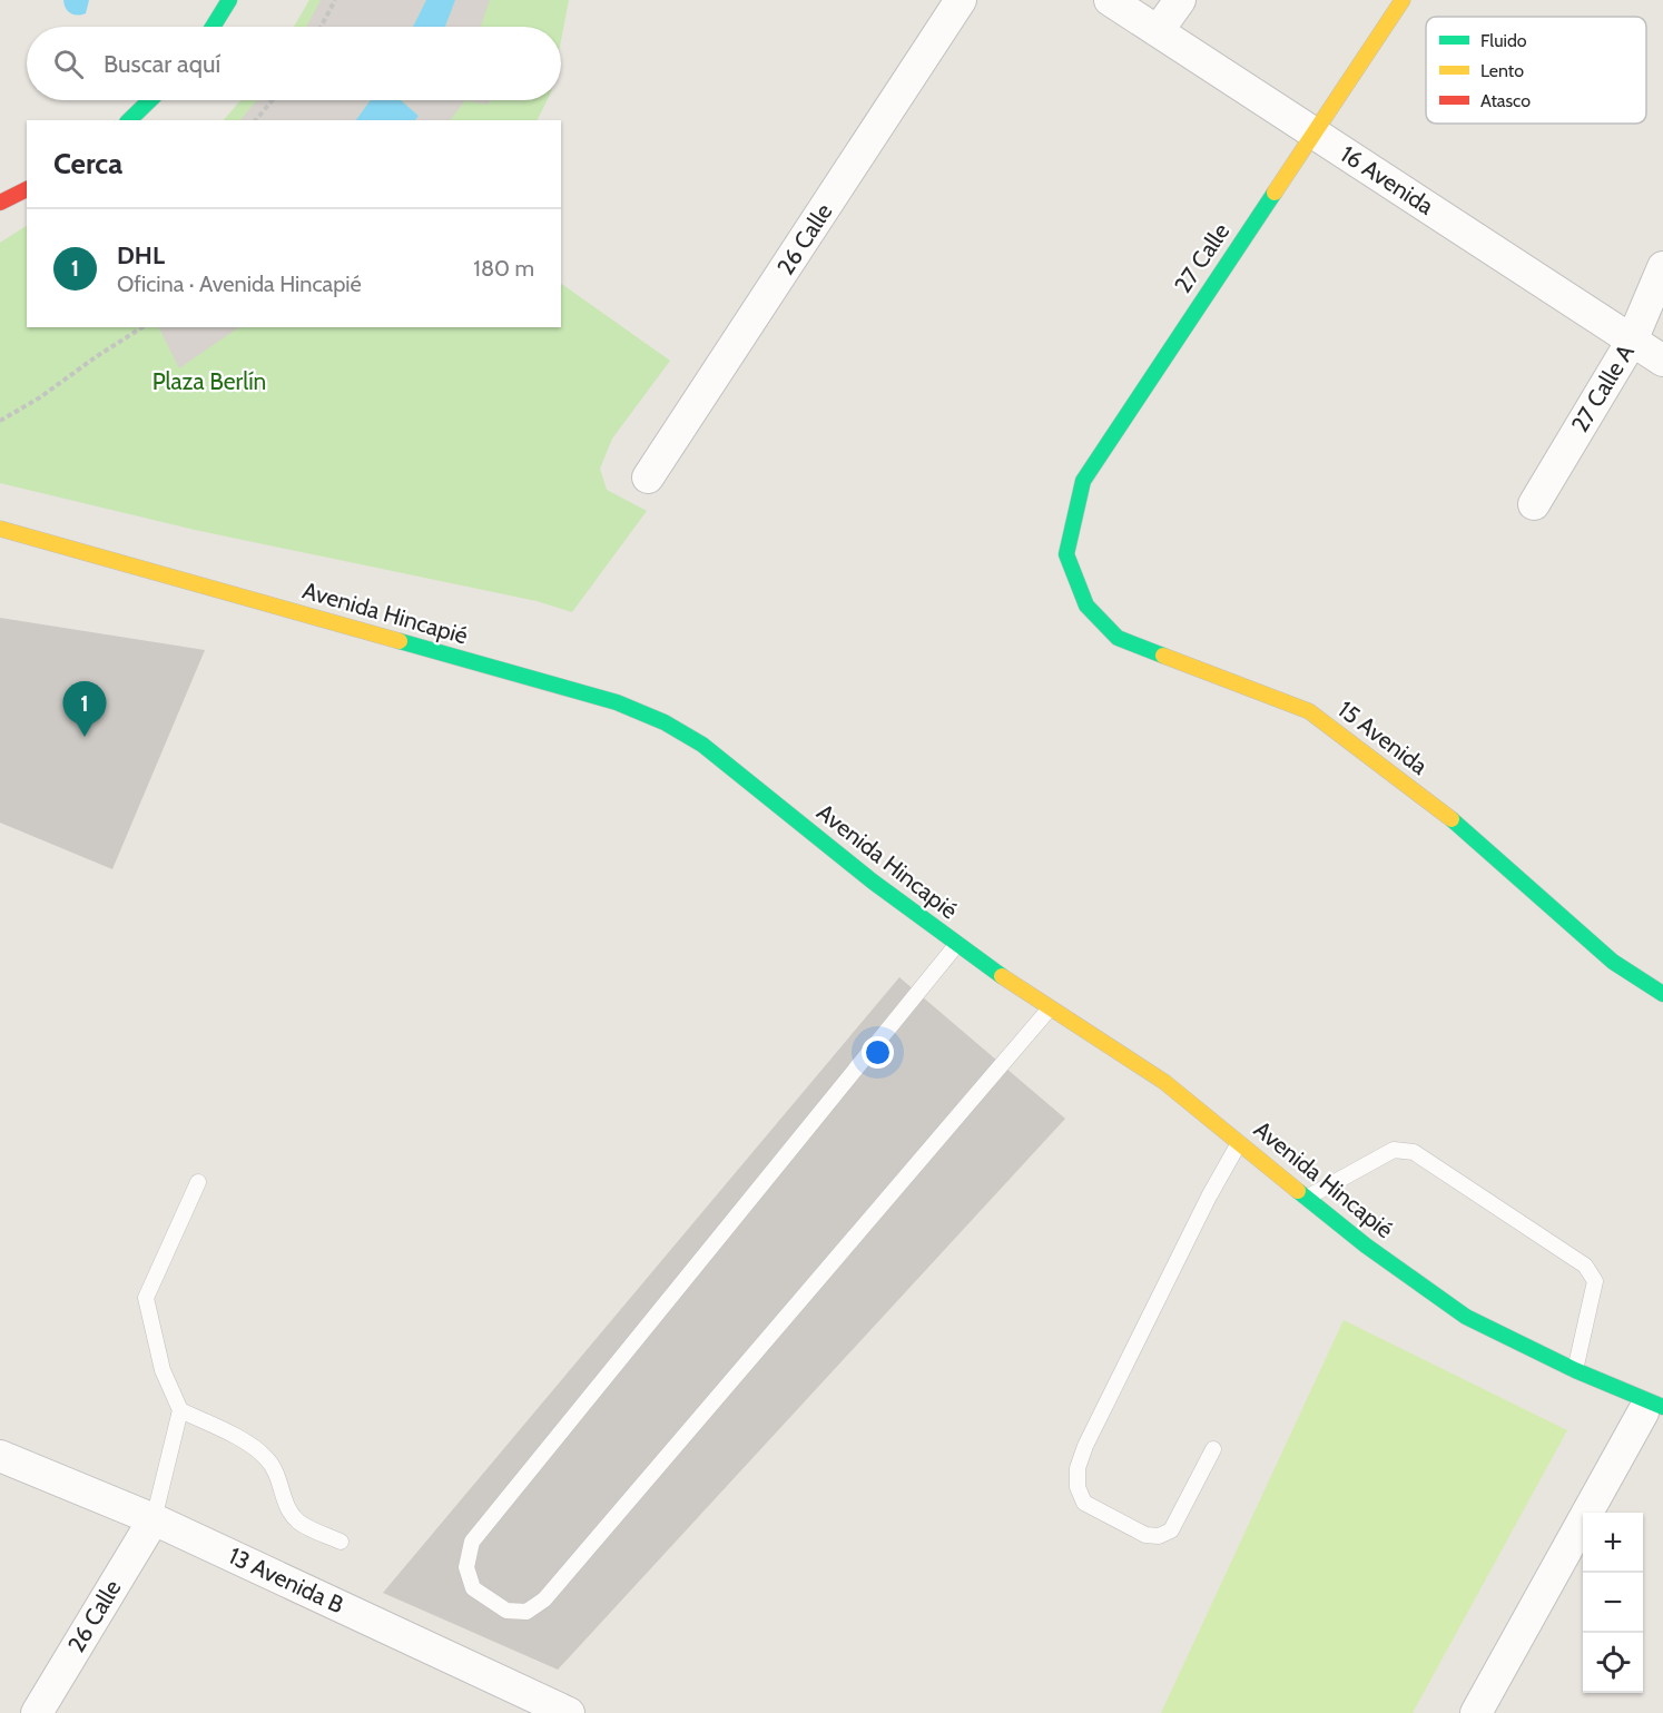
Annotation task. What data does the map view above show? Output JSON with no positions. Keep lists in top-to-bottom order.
{
  "streets": {
    "main road": ["27 Calle", "Avenida Hincapié", "15 Avenida"],
    "street": [
      "16 Avenida",
      "26 Calle",
      "27 Calle A",
      "13 Avenida B"
    ]
  },
  "crossings": [
    ["16 Avenida", "27 Calle"],
    ["16 Avenida", "27 Calle A"],
    ["26 Calle", "13 Avenida B"],
    ["27 Calle", "15 Avenida"]
  ],
  "parks": ["Plaza Berlín"],
  "legend": ["Fluido", "Lento", "Atasco"],
  "page": {
    "search": "Buscar aquí",
    "heading": "Cerca",
    "list": [
      {
        "mark": "1",
        "name": "DHL",
        "note": "Oficina · Avenida Hincapié",
        "value": "180 m"
      }
    ],
    "pins": "1",
    "map_buttons": ["+", "−"]
  }
}
